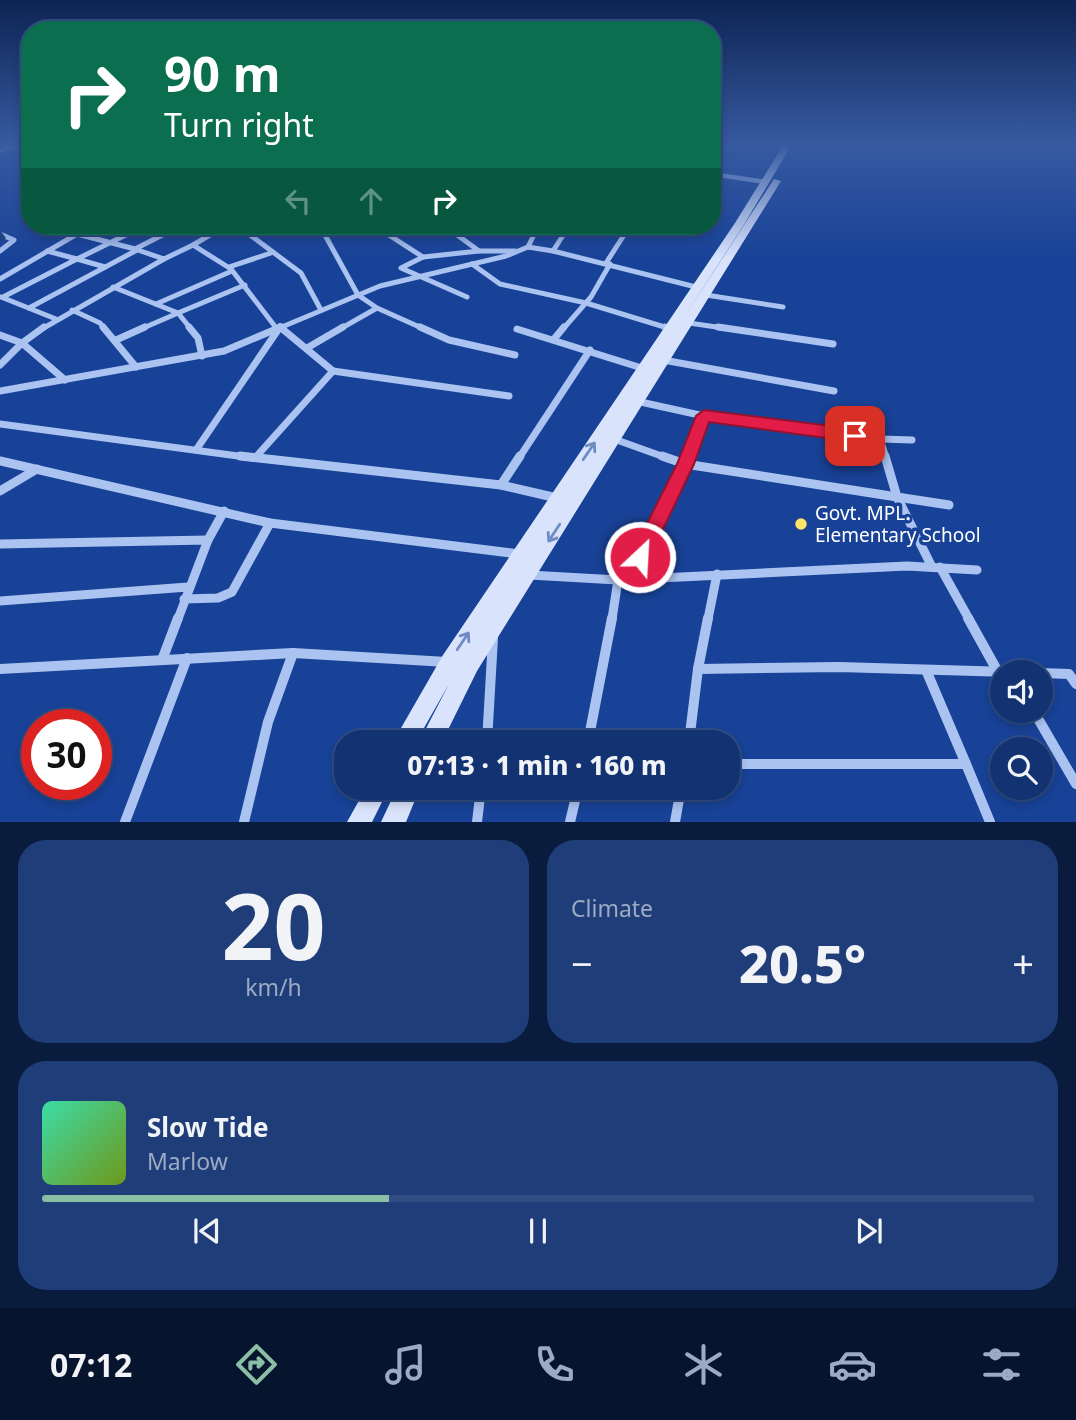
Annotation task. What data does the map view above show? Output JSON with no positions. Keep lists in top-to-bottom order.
{
  "places": ["Govt. MPL. Elementary School"],
  "page": {
    "turn": ["90 m", "Turn right"],
    "limit": "30",
    "trip": "07:13 · 1 min · 160 m",
    "tile": [
      ["20", "km/h"],
      "Climate"
    ],
    "heat": ["−", "20.5°", "+"],
    "song": ["Slow Tide", "Marlow"],
    "tabs": "07:12"
  }
}
